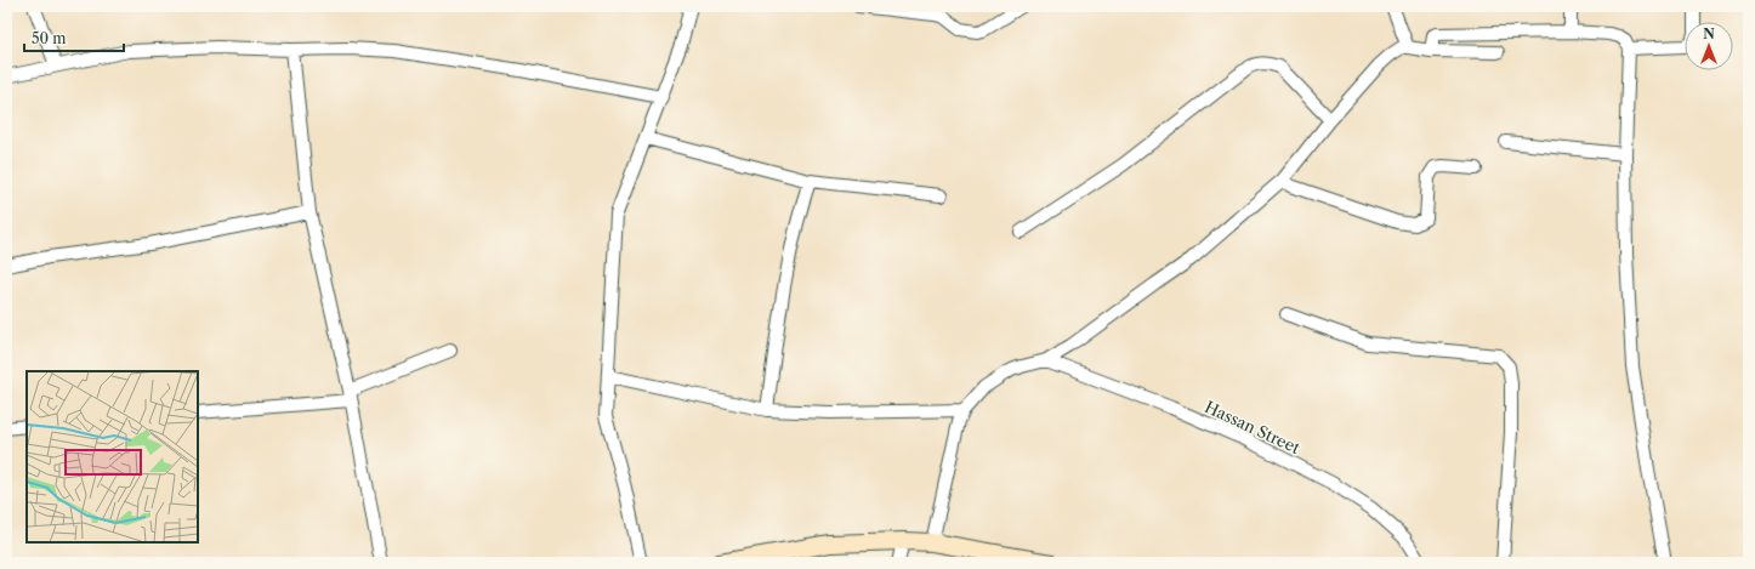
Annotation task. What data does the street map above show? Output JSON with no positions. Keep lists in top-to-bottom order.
{
  "streets": {
    "street": ["Hassan Street"]
  },
  "scale_bar": "50 m",
  "north": "top"
}
